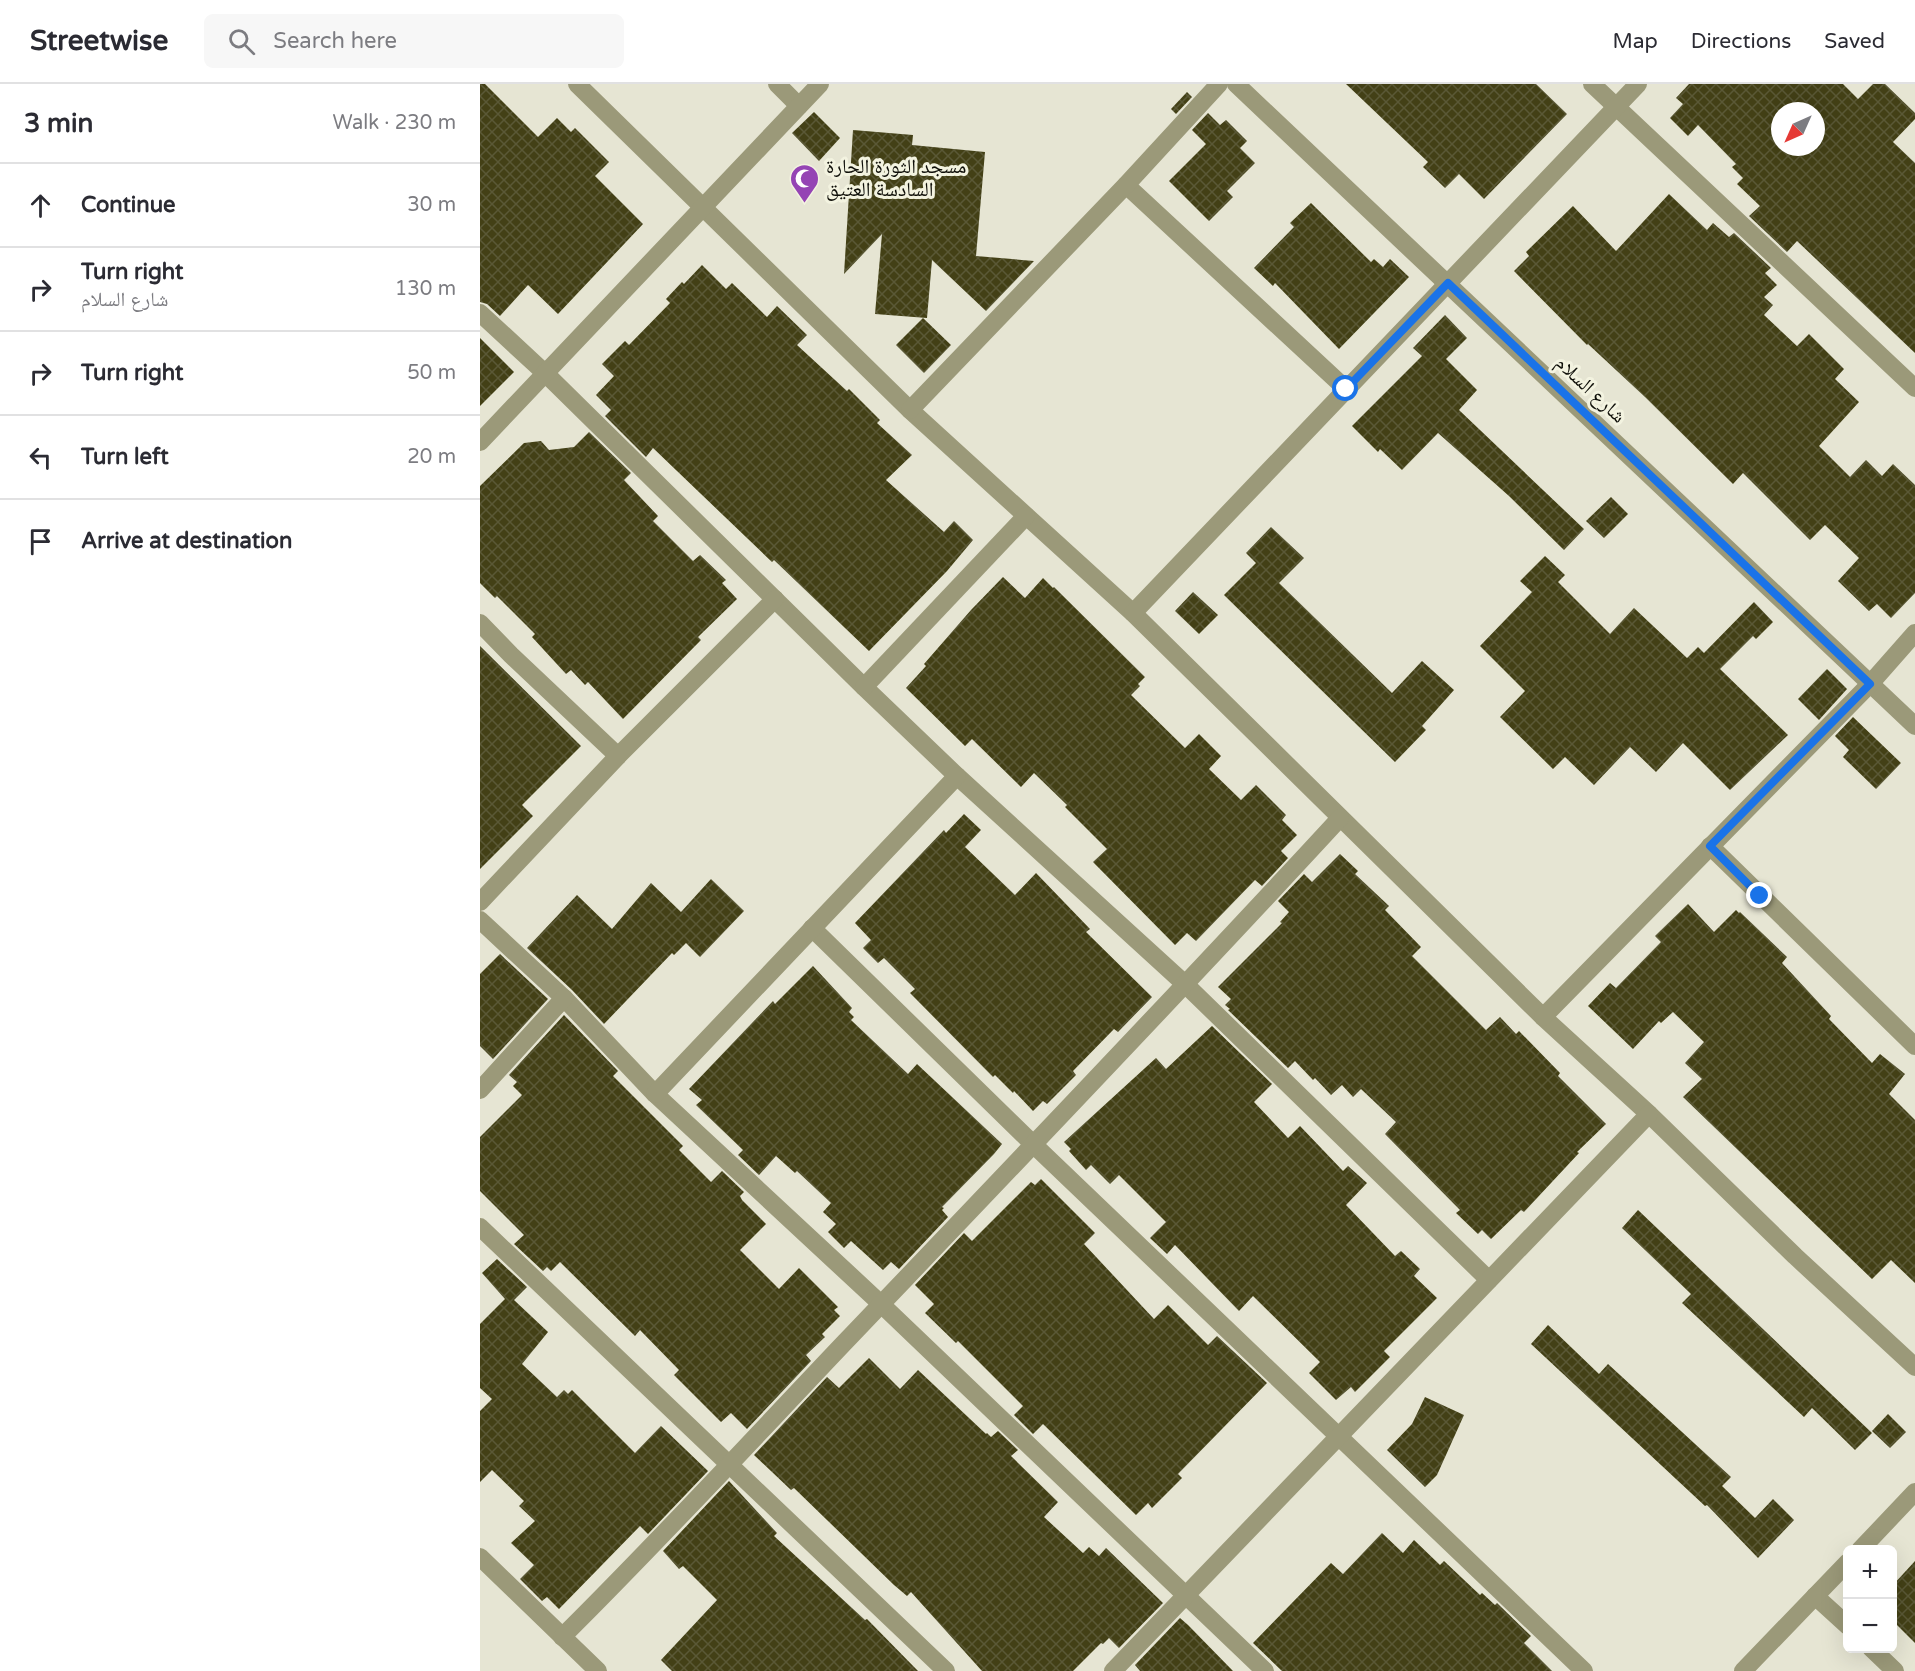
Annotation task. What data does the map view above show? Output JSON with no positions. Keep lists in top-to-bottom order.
{
  "streets": {
    "street": ["شارع السلام"]
  },
  "places": {
    "mosque": ["مسجد الثورة الحارة السادسة العتيق"]
  },
  "north": "bottom left",
  "page": {
    "header": "Streetwise",
    "search": "Search here",
    "nav": ["Map", "Directions", "Saved"],
    "heading": ["3 min", "Walk · 230 m"],
    "list": [
      ["Continue", "30 m"],
      ["Turn right", "شارع السلام", "130 m"],
      ["Turn right", "50 m"],
      ["Turn left", "20 m"],
      "Arrive at destination"
    ],
    "map_buttons": ["+", "−"]
  }
}
